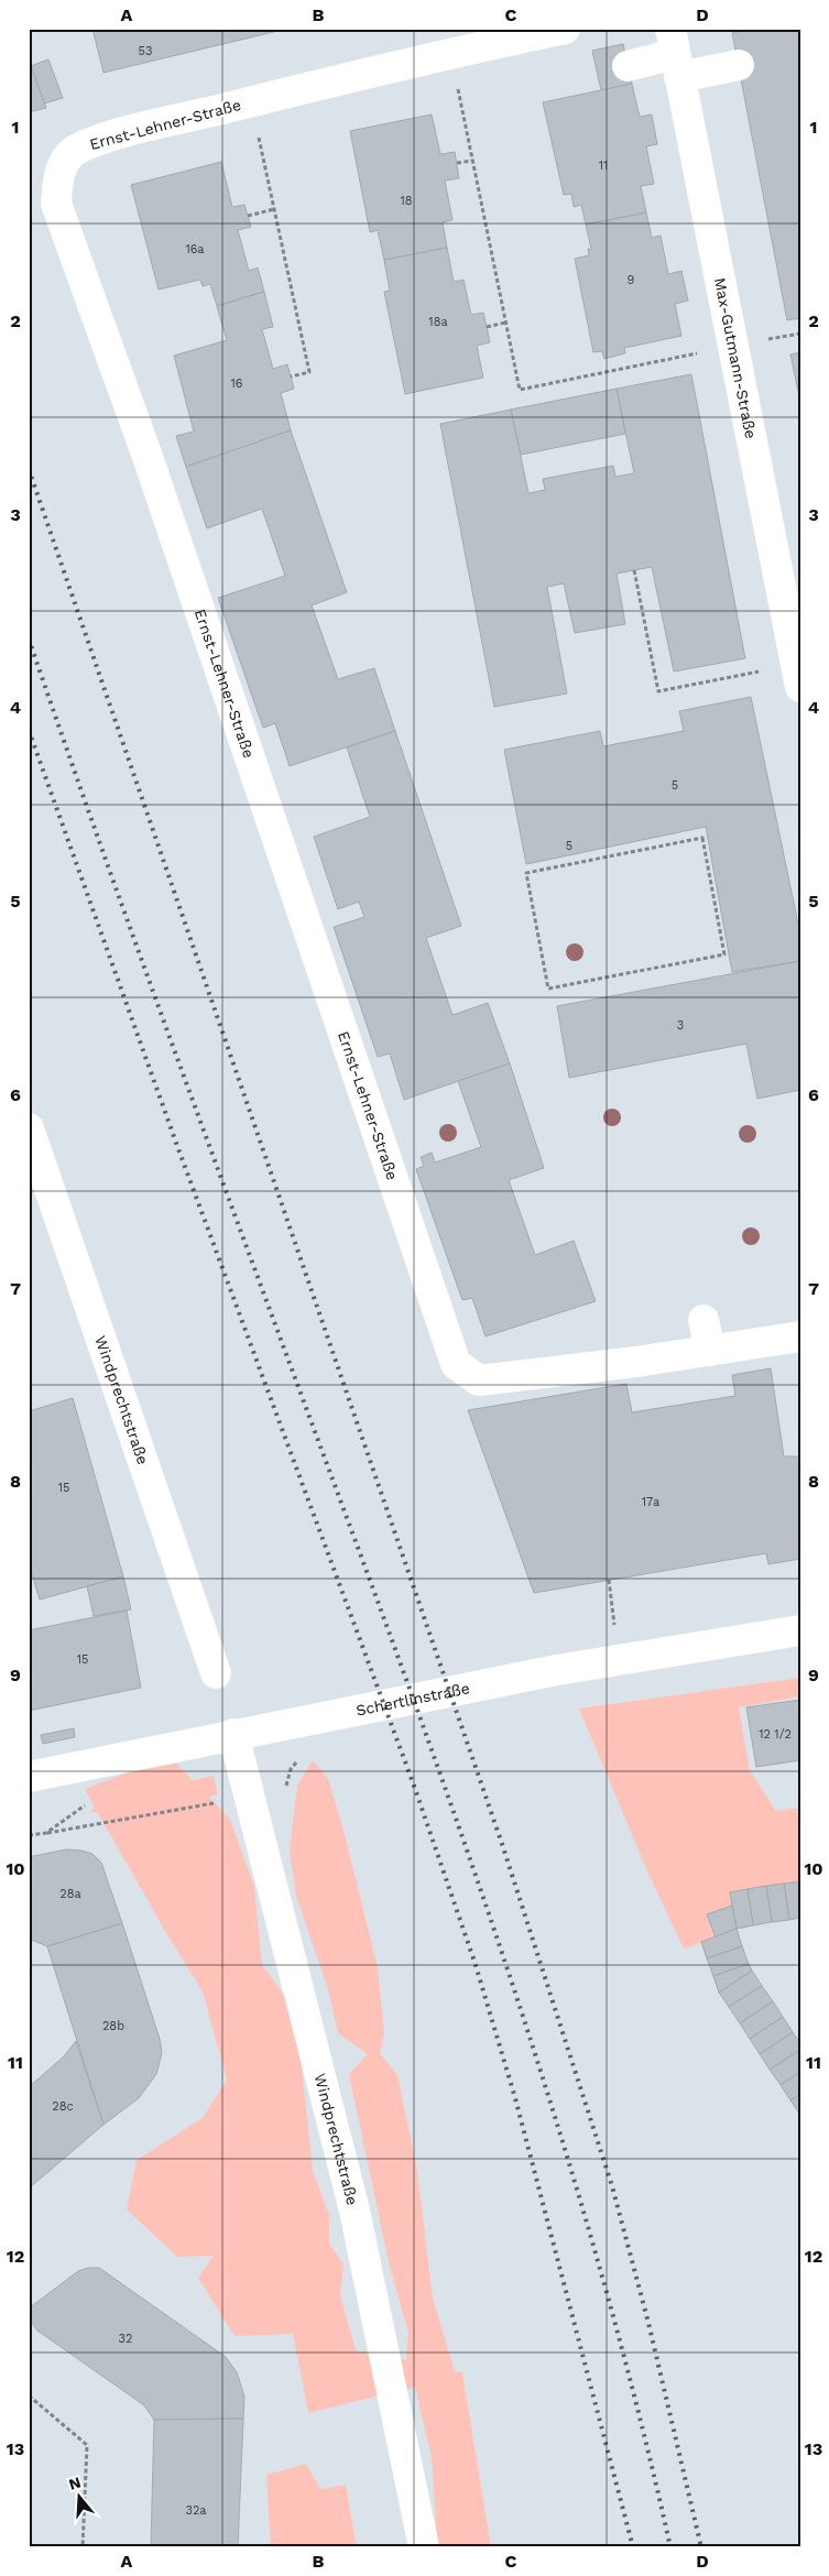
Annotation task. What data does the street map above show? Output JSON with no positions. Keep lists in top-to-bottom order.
{
  "streets": {
    "street": [
      "Ernst-Lehner-Straße",
      "Max-Gutmann-Straße",
      "Windprechtstraße",
      "Schertlinstraße"
    ]
  },
  "crossings": [
    ["Windprechtstraße", "Schertlinstraße"]
  ],
  "house_numbers": [
    "53",
    "11",
    "18",
    "16a",
    "9",
    "18a",
    "16",
    "5",
    "5",
    "3",
    "15",
    "17a",
    "15",
    "12 1/2",
    "28a",
    "28b",
    "28c",
    "32",
    "32a"
  ],
  "north": "top",
  "grid": {
    "columns": [
      "A",
      "B",
      "C",
      "D"
    ],
    "rows": [
      "1",
      "2",
      "3",
      "4",
      "5",
      "6",
      "7",
      "8",
      "9",
      "10",
      "11",
      "12",
      "13"
    ]
  }
}
